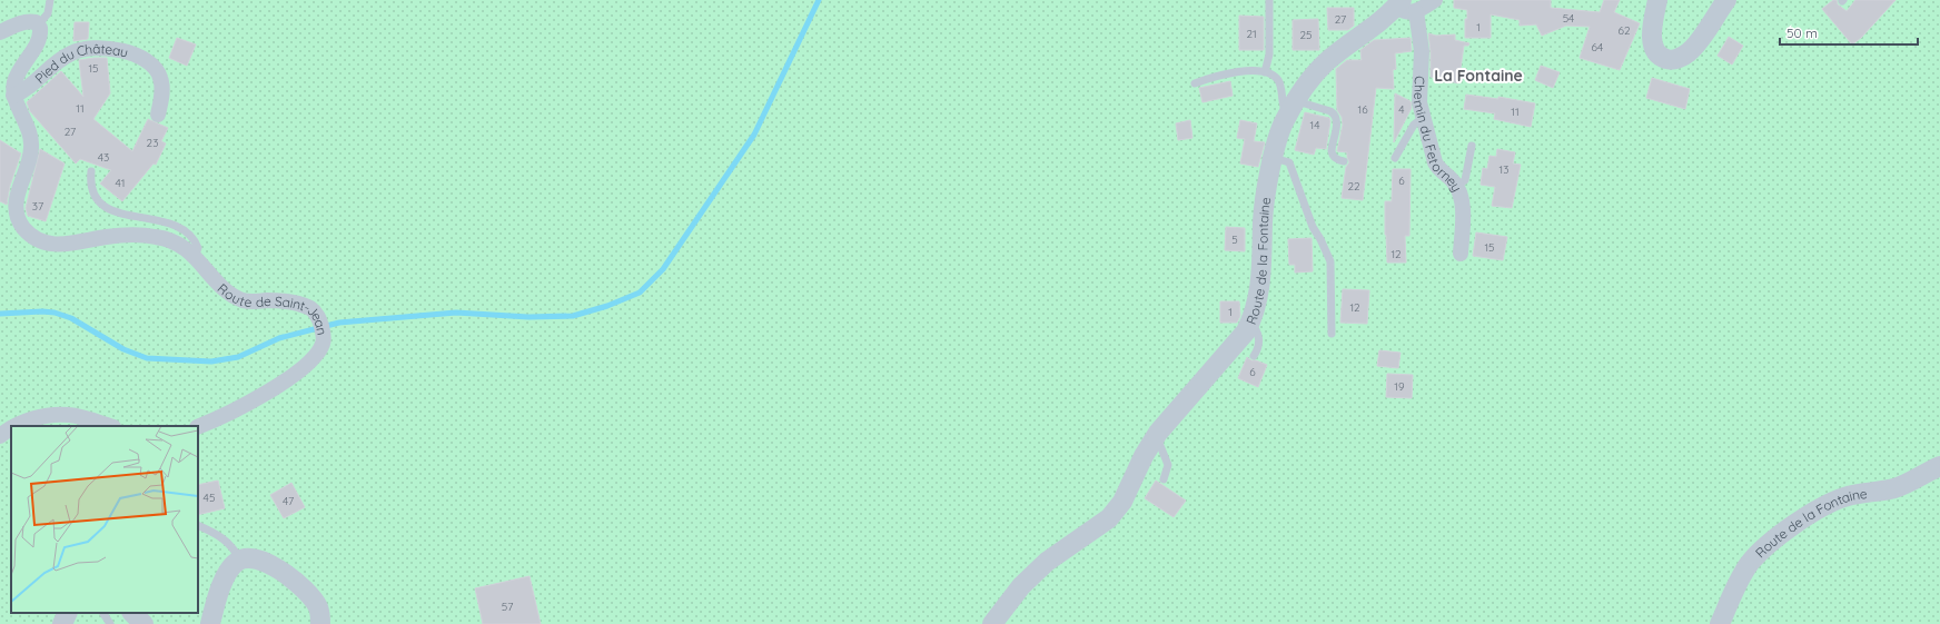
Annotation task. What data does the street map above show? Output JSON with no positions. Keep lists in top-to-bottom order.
{
  "streets": {
    "street": [
      "Pied du Château",
      "Chemin du Fetorney",
      "Route de la Fontaine",
      "Route de Saint-Jean"
    ]
  },
  "crossings": [
    ["Pied du Château", "Route de Saint-Jean"],
    ["Chemin du Fetorney", "Route de la Fontaine"]
  ],
  "districts": ["La Fontaine"],
  "house_numbers": [
    "54",
    "27",
    "1",
    "62",
    "21",
    "25",
    "64",
    "15",
    "11",
    "16",
    "4",
    "11",
    "14",
    "27",
    "23",
    "43",
    "13",
    "6",
    "41",
    "22",
    "37",
    "5",
    "15",
    "12",
    "12",
    "1",
    "6",
    "19",
    "45",
    "47",
    "57"
  ],
  "scale_bar": "50 m"
}
